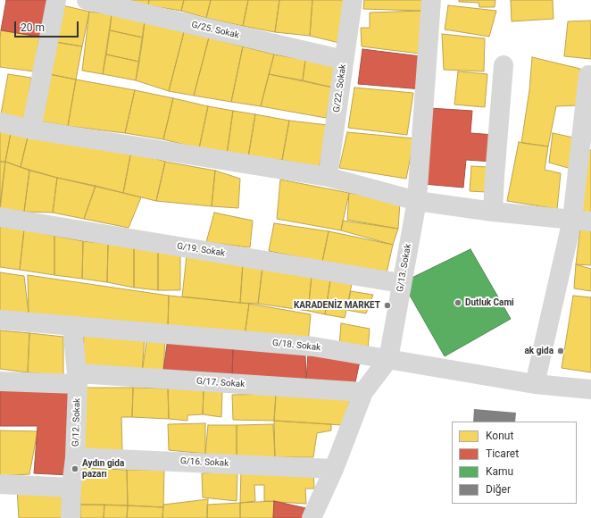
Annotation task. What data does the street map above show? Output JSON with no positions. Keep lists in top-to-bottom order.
{
  "streets": {
    "street": [
      "G/25. Sokak",
      "G/22. Sokak",
      "G/19. Sokak",
      "G/13. Sokak",
      "G/18. Sokak",
      "G/17. Sokak",
      "G/12. Sokak",
      "G/16. Sokak"
    ]
  },
  "crossings": [
    ["G/25. Sokak", "G/22. Sokak"],
    ["G/19. Sokak", "G/13. Sokak"],
    ["G/13. Sokak", "G/18. Sokak"],
    ["G/13. Sokak", "G/17. Sokak"],
    ["G/13. Sokak", "G/16. Sokak"],
    ["G/18. Sokak", "G/12. Sokak"],
    ["G/17. Sokak", "G/12. Sokak"],
    ["G/12. Sokak", "G/16. Sokak"]
  ],
  "places": [
    "Dutluk Cami",
    "KARADENİZ MARKET",
    "ak gida",
    "Aydın gida pazarı"
  ],
  "legend": [
    "Konut",
    "Ticaret",
    "Kamu",
    "Diğer"
  ],
  "scale_bar": "20 m"
}
